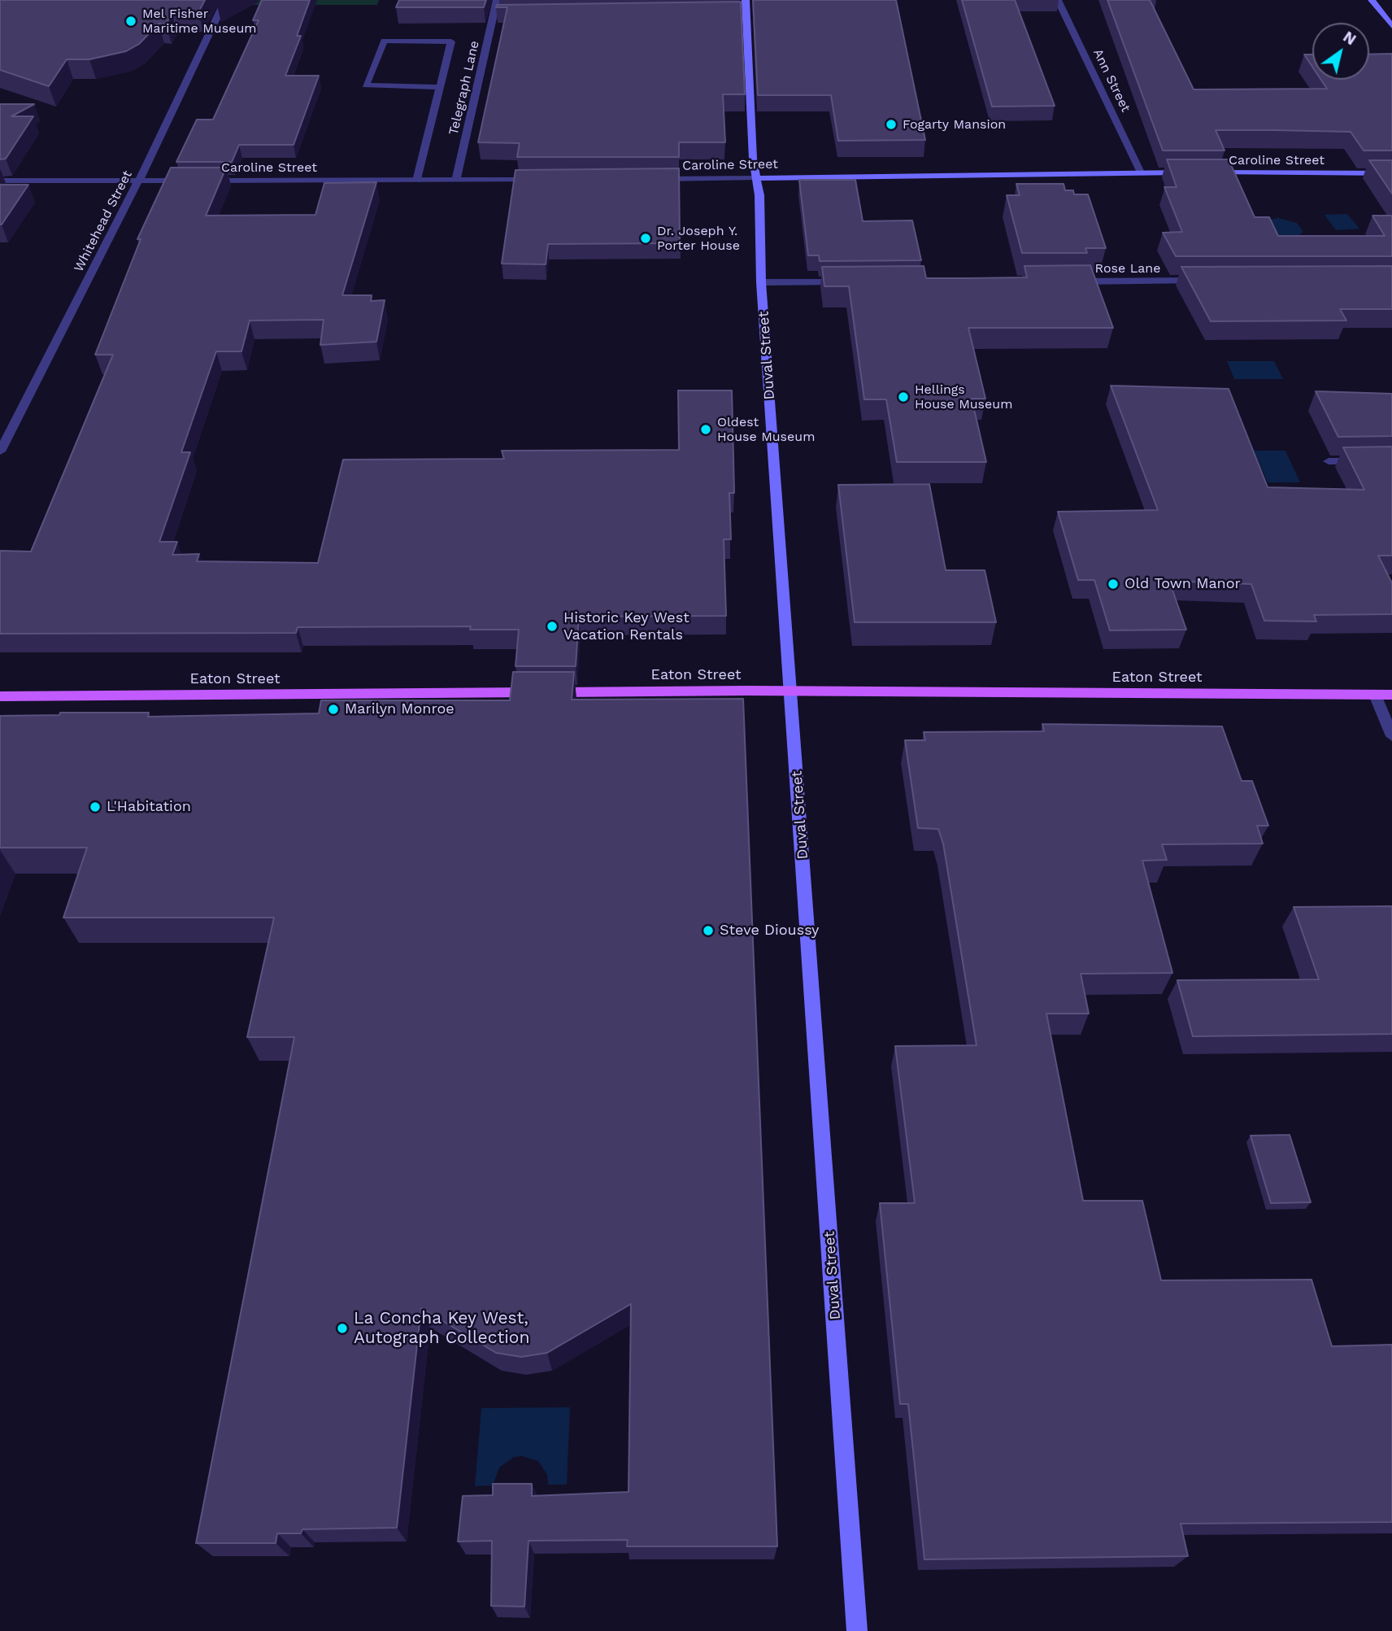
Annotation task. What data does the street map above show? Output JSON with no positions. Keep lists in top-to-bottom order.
{
  "streets": {
    "main road": ["Eaton Street"],
    "street": [
      "Ann Street",
      "Telegraph Lane",
      "Caroline Street",
      "Whitehead Street",
      "Rose Lane",
      "Duval Street"
    ]
  },
  "crossings": [
    ["Ann Street", "Caroline Street"],
    ["Telegraph Lane", "Caroline Street"],
    ["Caroline Street", "Duval Street"],
    ["Duval Street", "Eaton Street"]
  ],
  "places": [
    "Mel Fisher Maritime Museum",
    "Fogarty Mansion",
    "Dr. Joseph Y. Porter House",
    "Hellings House Museum",
    "Oldest House Museum",
    "Old Town Manor",
    "Historic Key West Vacation Rentals",
    "Marilyn Monroe",
    "L'Habitation",
    "Steve Dioussy",
    "La Concha Key West, Autograph Collection"
  ],
  "north": "top right"
}
